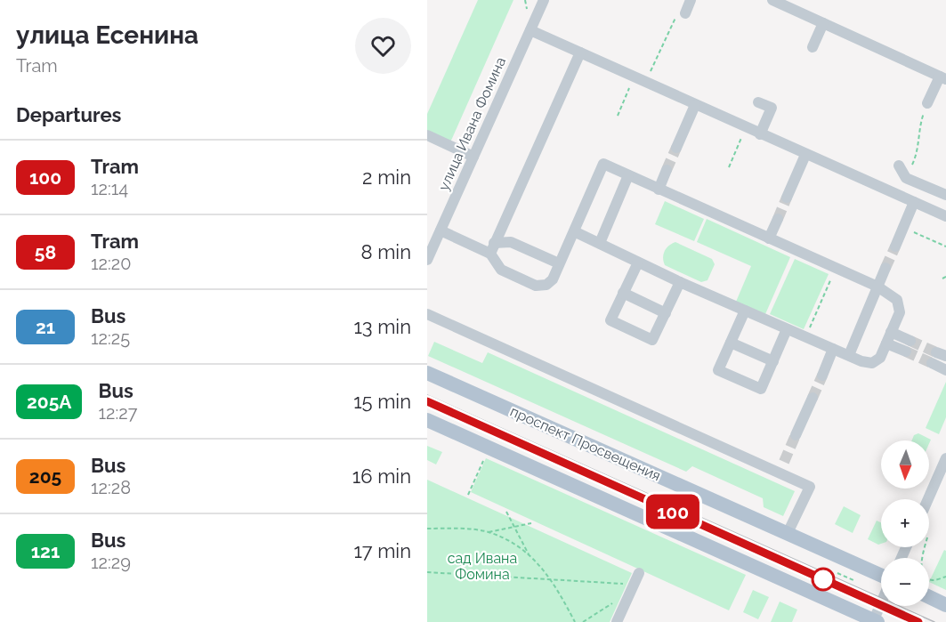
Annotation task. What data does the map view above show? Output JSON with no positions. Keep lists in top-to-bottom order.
{
  "streets": {
    "main road": ["проспект Просвещения"],
    "street": ["улица Ивана Фомина"]
  },
  "parks": ["сад Ивана Фомина"],
  "lines": ["tram line 100"],
  "north": "bottom",
  "page": {
    "heading": [
      ["улица Есенина", "Tram"],
      "Departures"
    ],
    "on_map": "100",
    "list": [
      {
        "mark": "100",
        "name": "Tram",
        "note": "12:14",
        "value": "2 min"
      },
      {
        "mark": "58",
        "name": "Tram",
        "note": "12:20",
        "value": "8 min"
      },
      {
        "mark": "21",
        "name": "Bus",
        "note": "12:25",
        "value": "13 min"
      },
      {
        "mark": "205А",
        "name": "Bus",
        "note": "12:27",
        "value": "15 min"
      },
      {
        "mark": "205",
        "name": "Bus",
        "note": "12:28",
        "value": "16 min"
      },
      {
        "mark": "121",
        "name": "Bus",
        "note": "12:29",
        "value": "17 min"
      }
    ],
    "map_buttons": ["+", "−"]
  }
}
